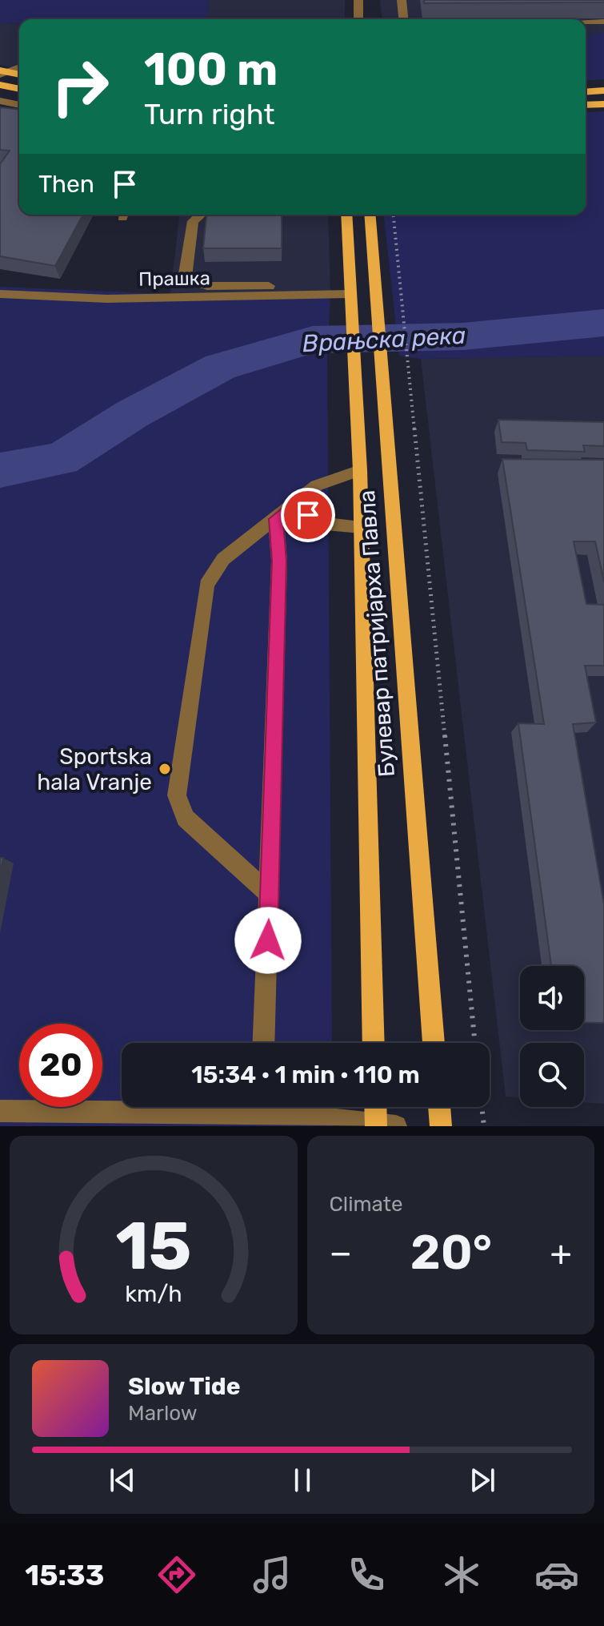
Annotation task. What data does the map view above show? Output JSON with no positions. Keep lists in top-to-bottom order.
{
  "streets": {
    "main road": ["Булевар патријарха Павла"],
    "street": ["Прашка"]
  },
  "crossings": [
    ["Прашка", "Булевар патријарха Павла"]
  ],
  "water": ["Врањска река"],
  "places": ["Sportska hala Vranje"],
  "page": {
    "turn": ["100 m", "Turn right"],
    "then": "Then",
    "limit": "20",
    "trip": "15:34 · 1 min · 110 m",
    "tile": "Climate",
    "heat": ["−", "20°", "+"],
    "song": ["Slow Tide", "Marlow"],
    "tabs": "15:33",
    "gauge": ["15", "km/h"]
  }
}
